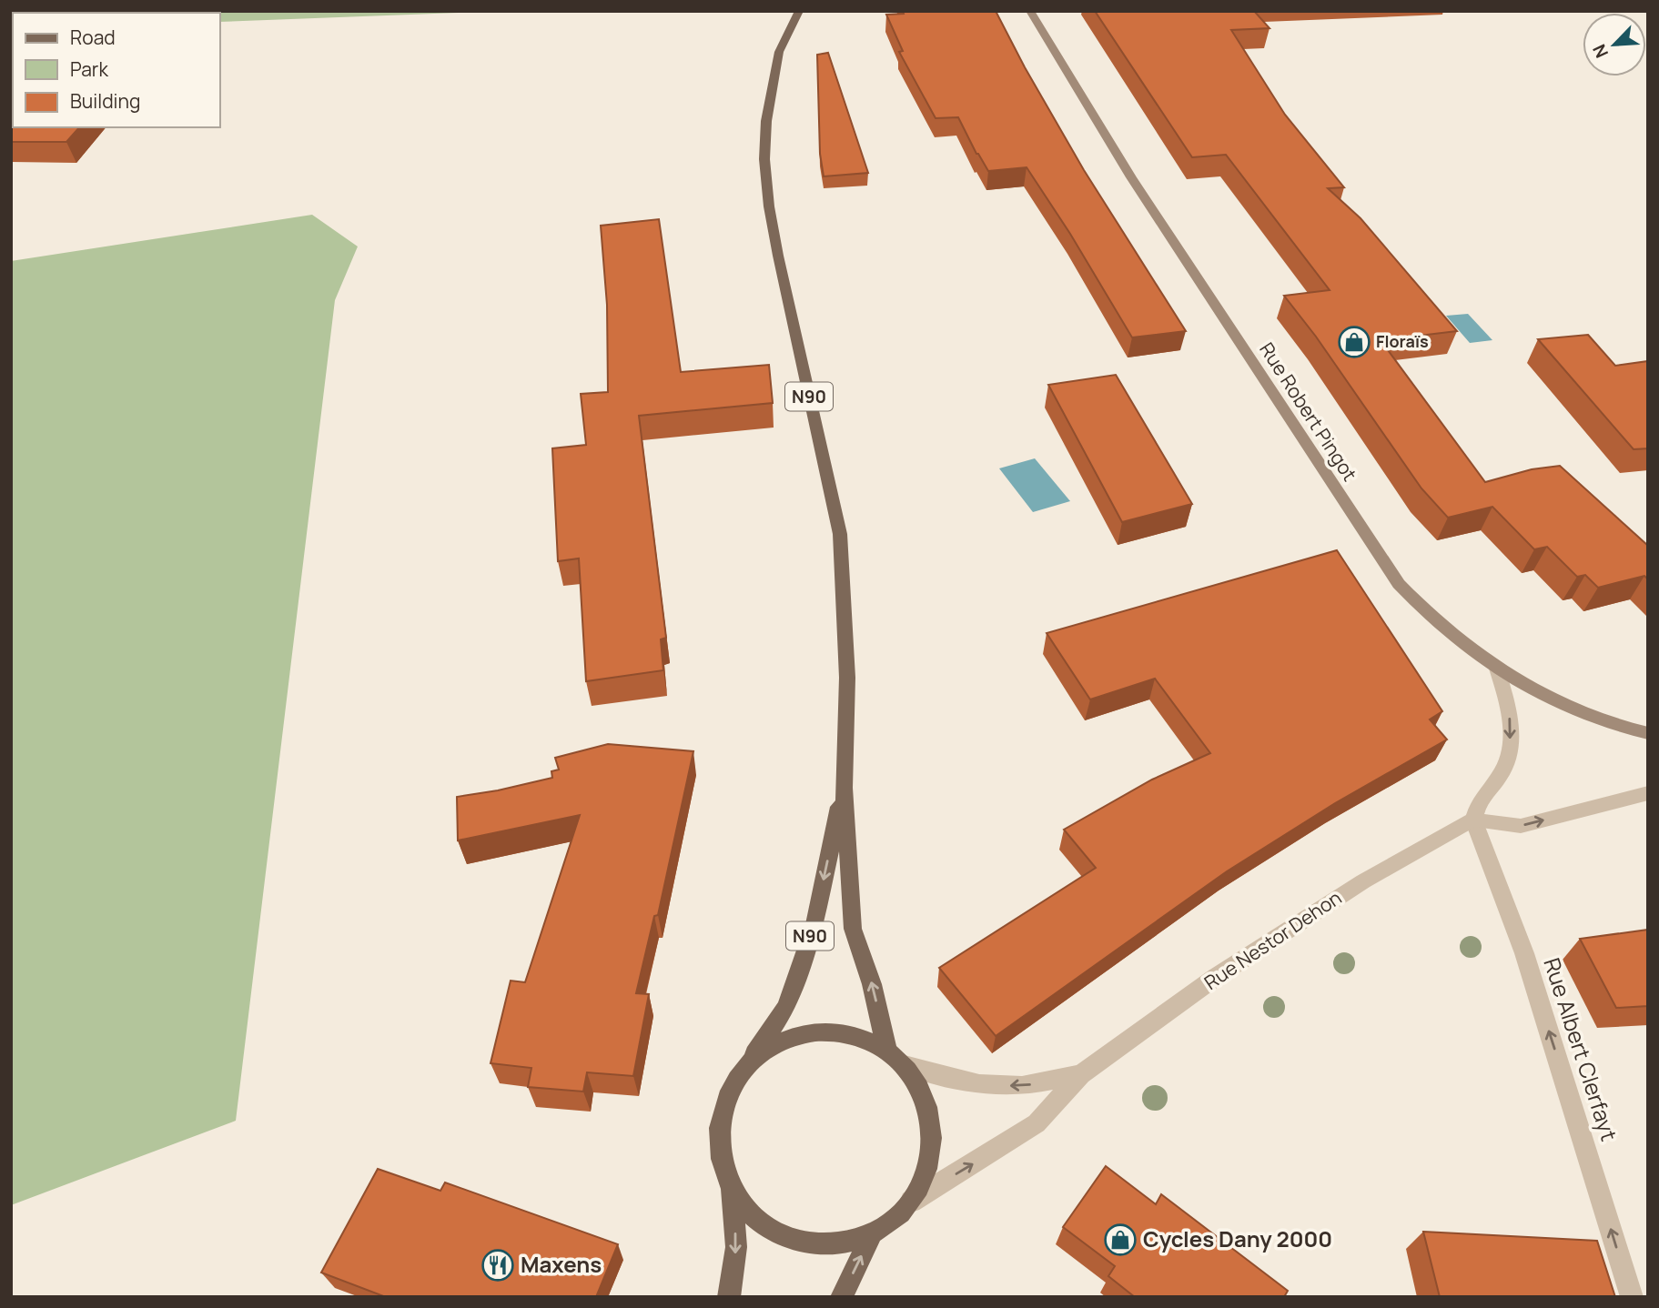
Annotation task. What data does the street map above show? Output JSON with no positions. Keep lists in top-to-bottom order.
{
  "streets": {
    "main road": ["N90", "Rue Robert Pingot"],
    "street": ["Rue Nestor Dehon", "Rue Albert Clerfayt"]
  },
  "crossings": [
    ["N90", "Rue Nestor Dehon"],
    ["Rue Nestor Dehon", "Rue Albert Clerfayt"]
  ],
  "one_way": ["Rue Albert Clerfayt"],
  "places": {
    "shop": ["Floraïs", "Cycles Dany 2000"],
    "restaurant": ["Maxens"]
  },
  "legend": ["Road", "Park", "Building"],
  "north": "bottom left"
}
